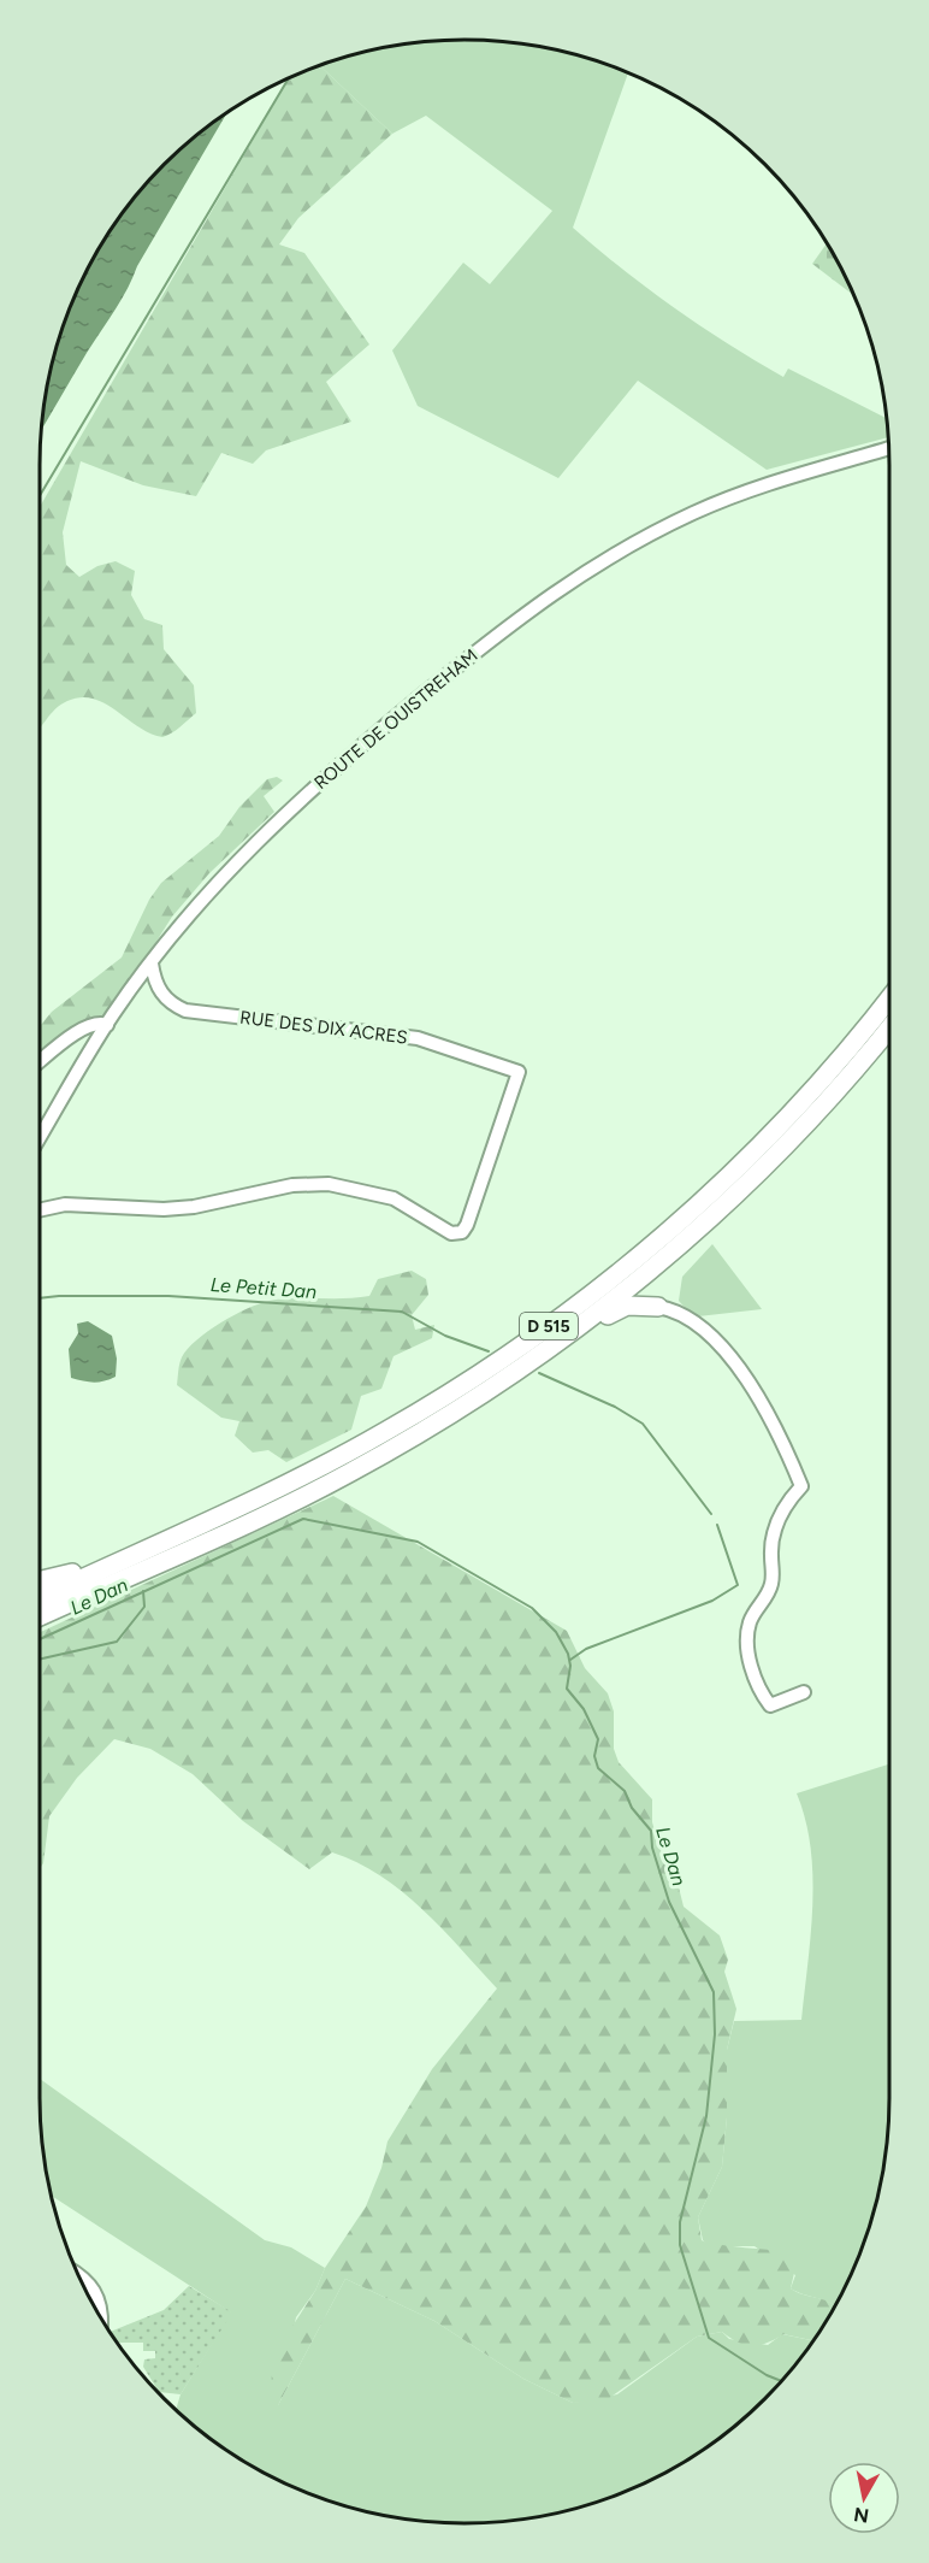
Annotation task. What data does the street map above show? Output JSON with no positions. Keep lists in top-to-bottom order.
{
  "streets": {
    "highway": ["D 515"],
    "street": ["ROUTE DE OUISTREHAM", "RUE DES DIX ACRES"]
  },
  "crossings": [
    ["ROUTE DE OUISTREHAM", "RUE DES DIX ACRES"]
  ],
  "water": ["Le Petit Dan", "Le Dan"],
  "north": "bottom"
}
